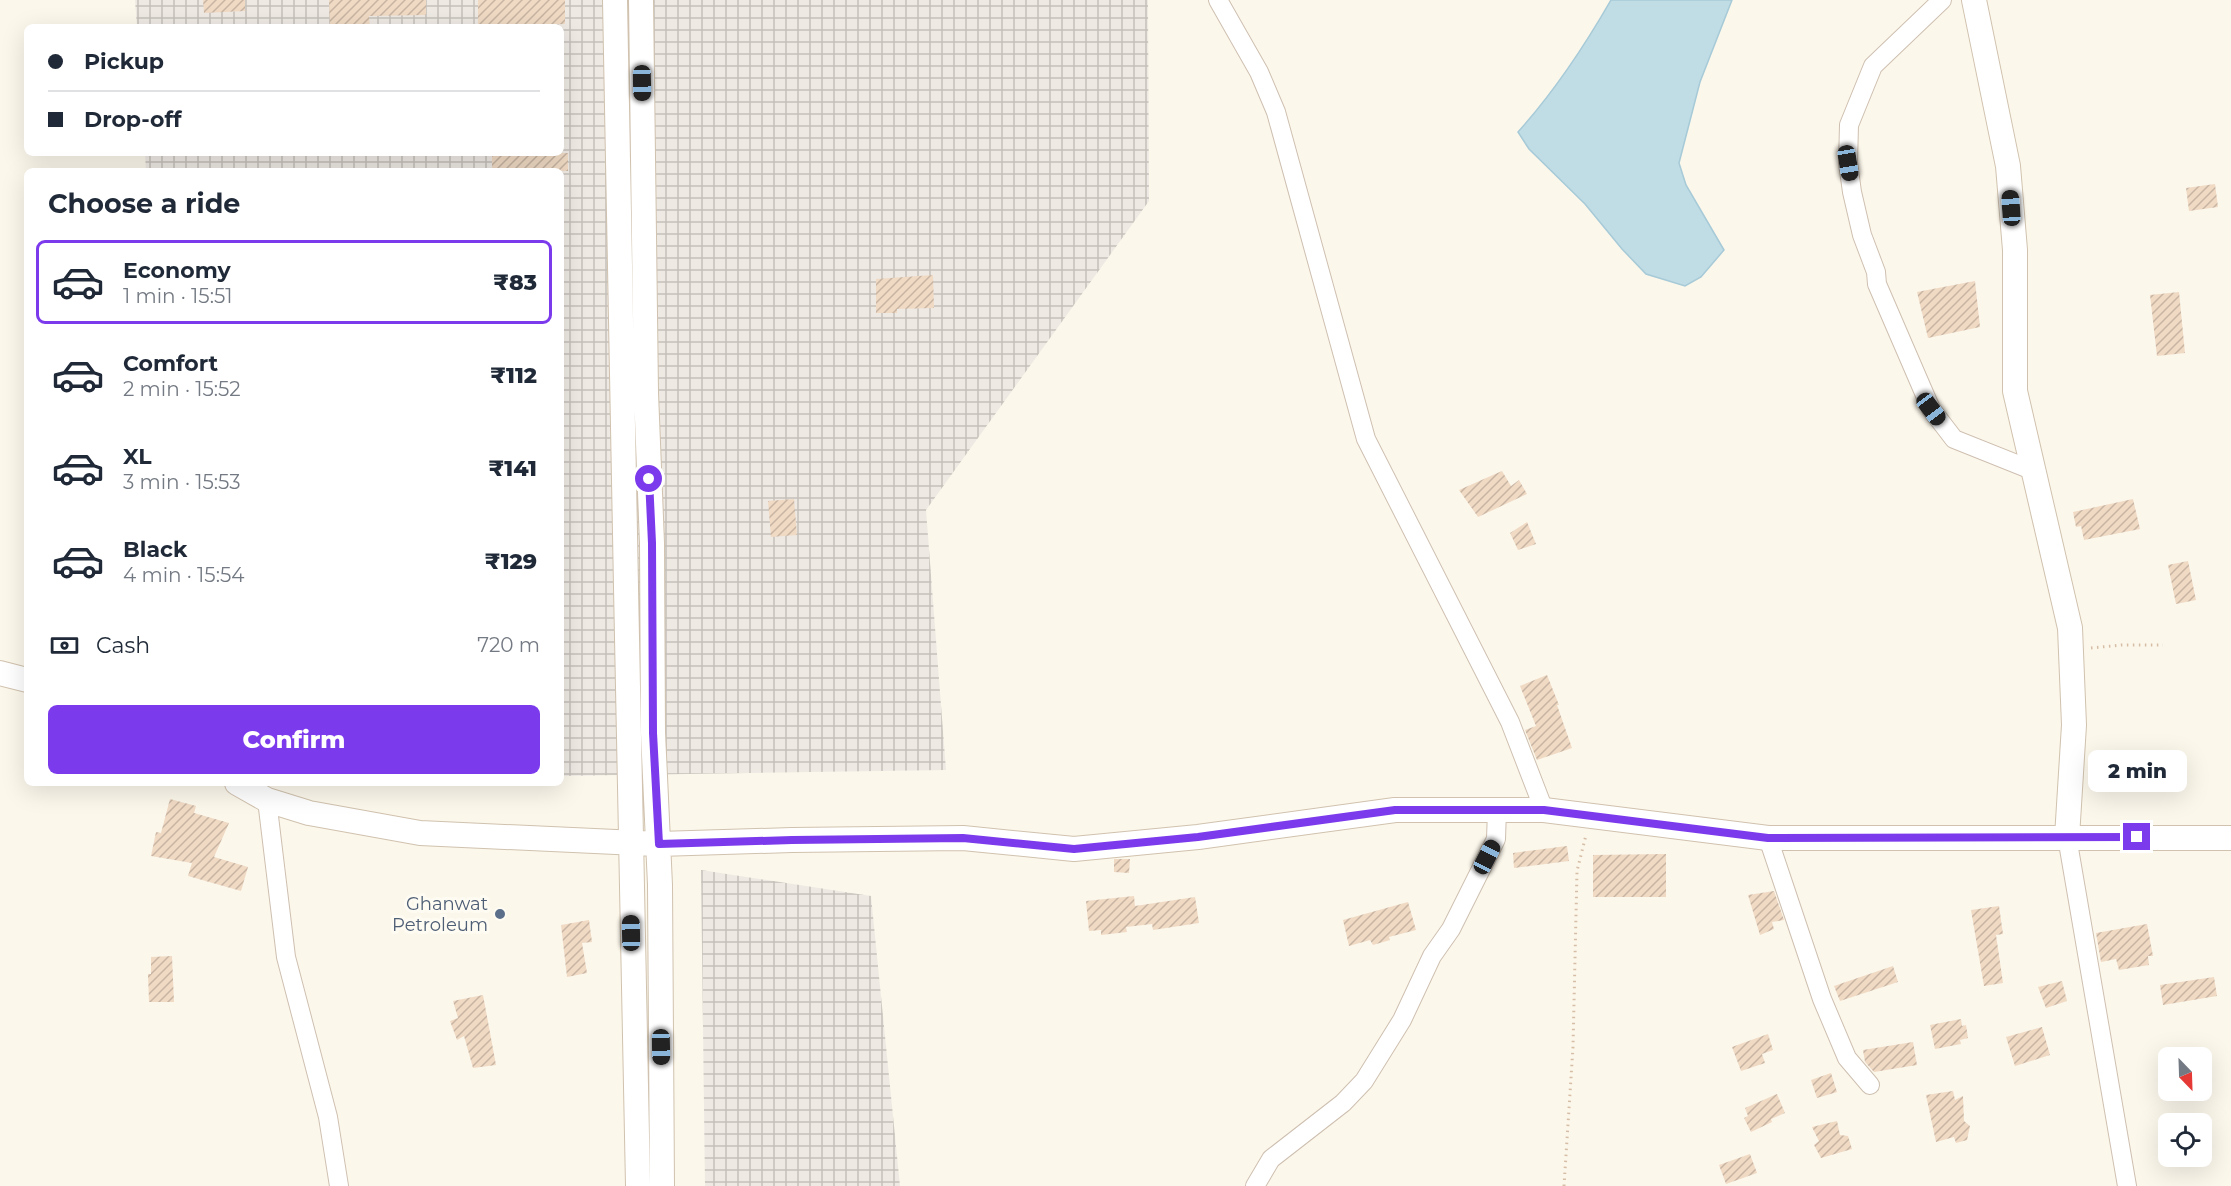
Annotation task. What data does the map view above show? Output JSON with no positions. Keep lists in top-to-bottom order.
{
  "places": ["Ghanwat Petroleum"],
  "north": "bottom right",
  "page": {
    "banner": ["Pickup", "Drop-off"],
    "heading": "Choose a ride",
    "list": [
      {
        "name": "Economy",
        "note": "1 min · 15:51",
        "value": "₹83"
      },
      {
        "name": "Comfort",
        "note": "2 min · 15:52",
        "value": "₹112"
      },
      {
        "name": "XL",
        "note": "3 min · 15:53",
        "value": "₹141"
      },
      {
        "name": "Black",
        "note": "4 min · 15:54",
        "value": "₹129"
      }
    ],
    "pay": ["Cash", "720 m"],
    "buttons": "Confirm",
    "bubble": "2 min"
  }
}
